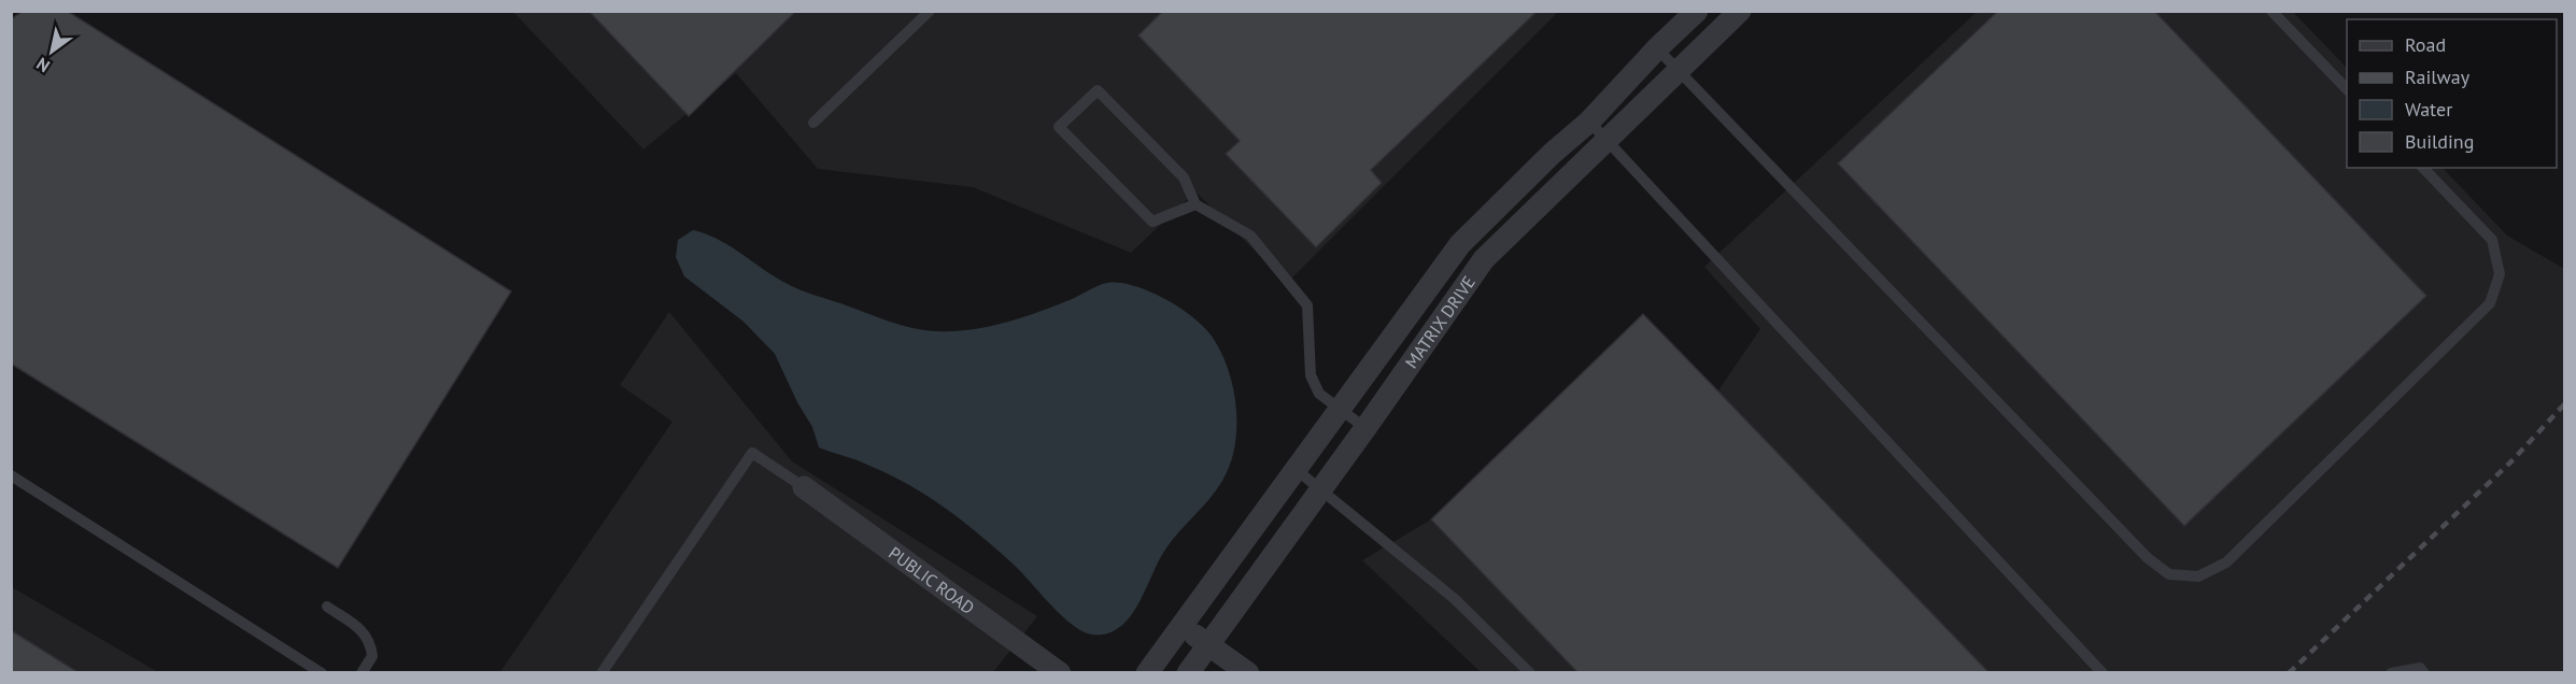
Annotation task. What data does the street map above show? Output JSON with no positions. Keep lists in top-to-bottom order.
{
  "streets": {
    "street": ["MATRIX DRIVE", "PUBLIC ROAD"]
  },
  "legend": [
    "Road",
    "Railway",
    "Water",
    "Building"
  ],
  "north": "bottom left"
}
